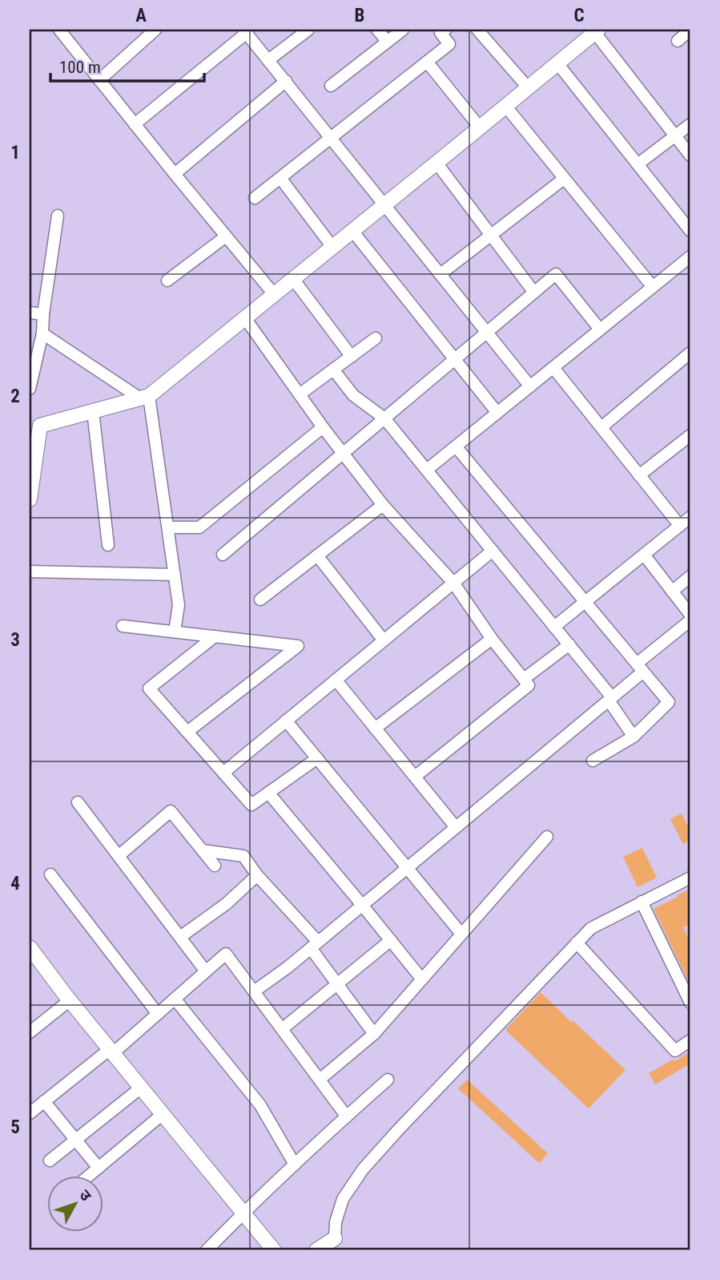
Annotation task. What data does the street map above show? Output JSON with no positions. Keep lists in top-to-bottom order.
{
  "scale_bar": "100 m",
  "north": "top right",
  "grid": {
    "columns": ["A", "B", "C"],
    "rows": [
      "1",
      "2",
      "3",
      "4",
      "5"
    ]
  }
}
